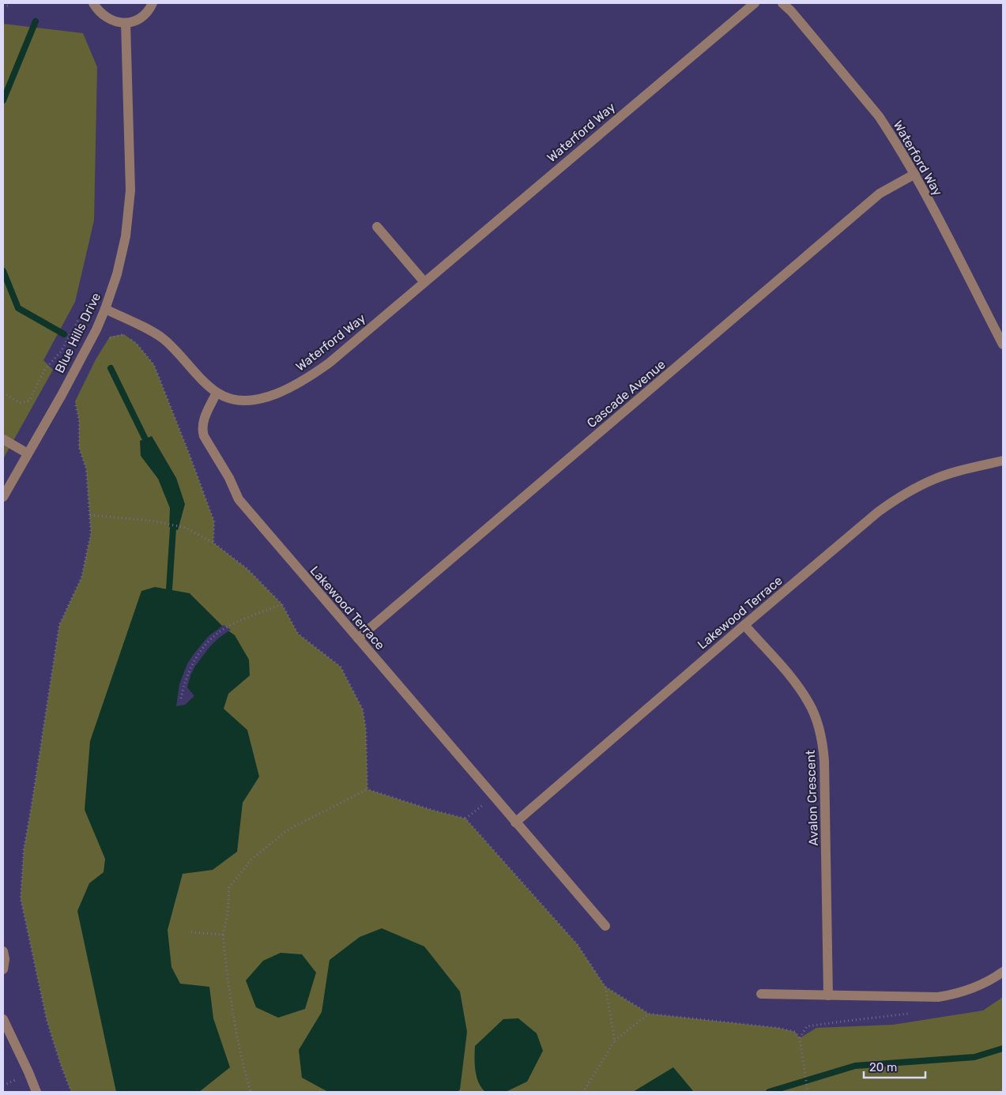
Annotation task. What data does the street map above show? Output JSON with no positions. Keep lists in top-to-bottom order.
{
  "streets": {
    "street": [
      "Waterford Way",
      "Blue Hills Drive",
      "Cascade Avenue",
      "Lakewood Terrace",
      "Avalon Crescent"
    ]
  },
  "crossings": [
    ["Waterford Way", "Blue Hills Drive"],
    ["Waterford Way", "Cascade Avenue"],
    ["Waterford Way", "Lakewood Terrace"],
    ["Cascade Avenue", "Lakewood Terrace"],
    ["Lakewood Terrace", "Avalon Crescent"]
  ],
  "scale_bar": "20 m"
}
